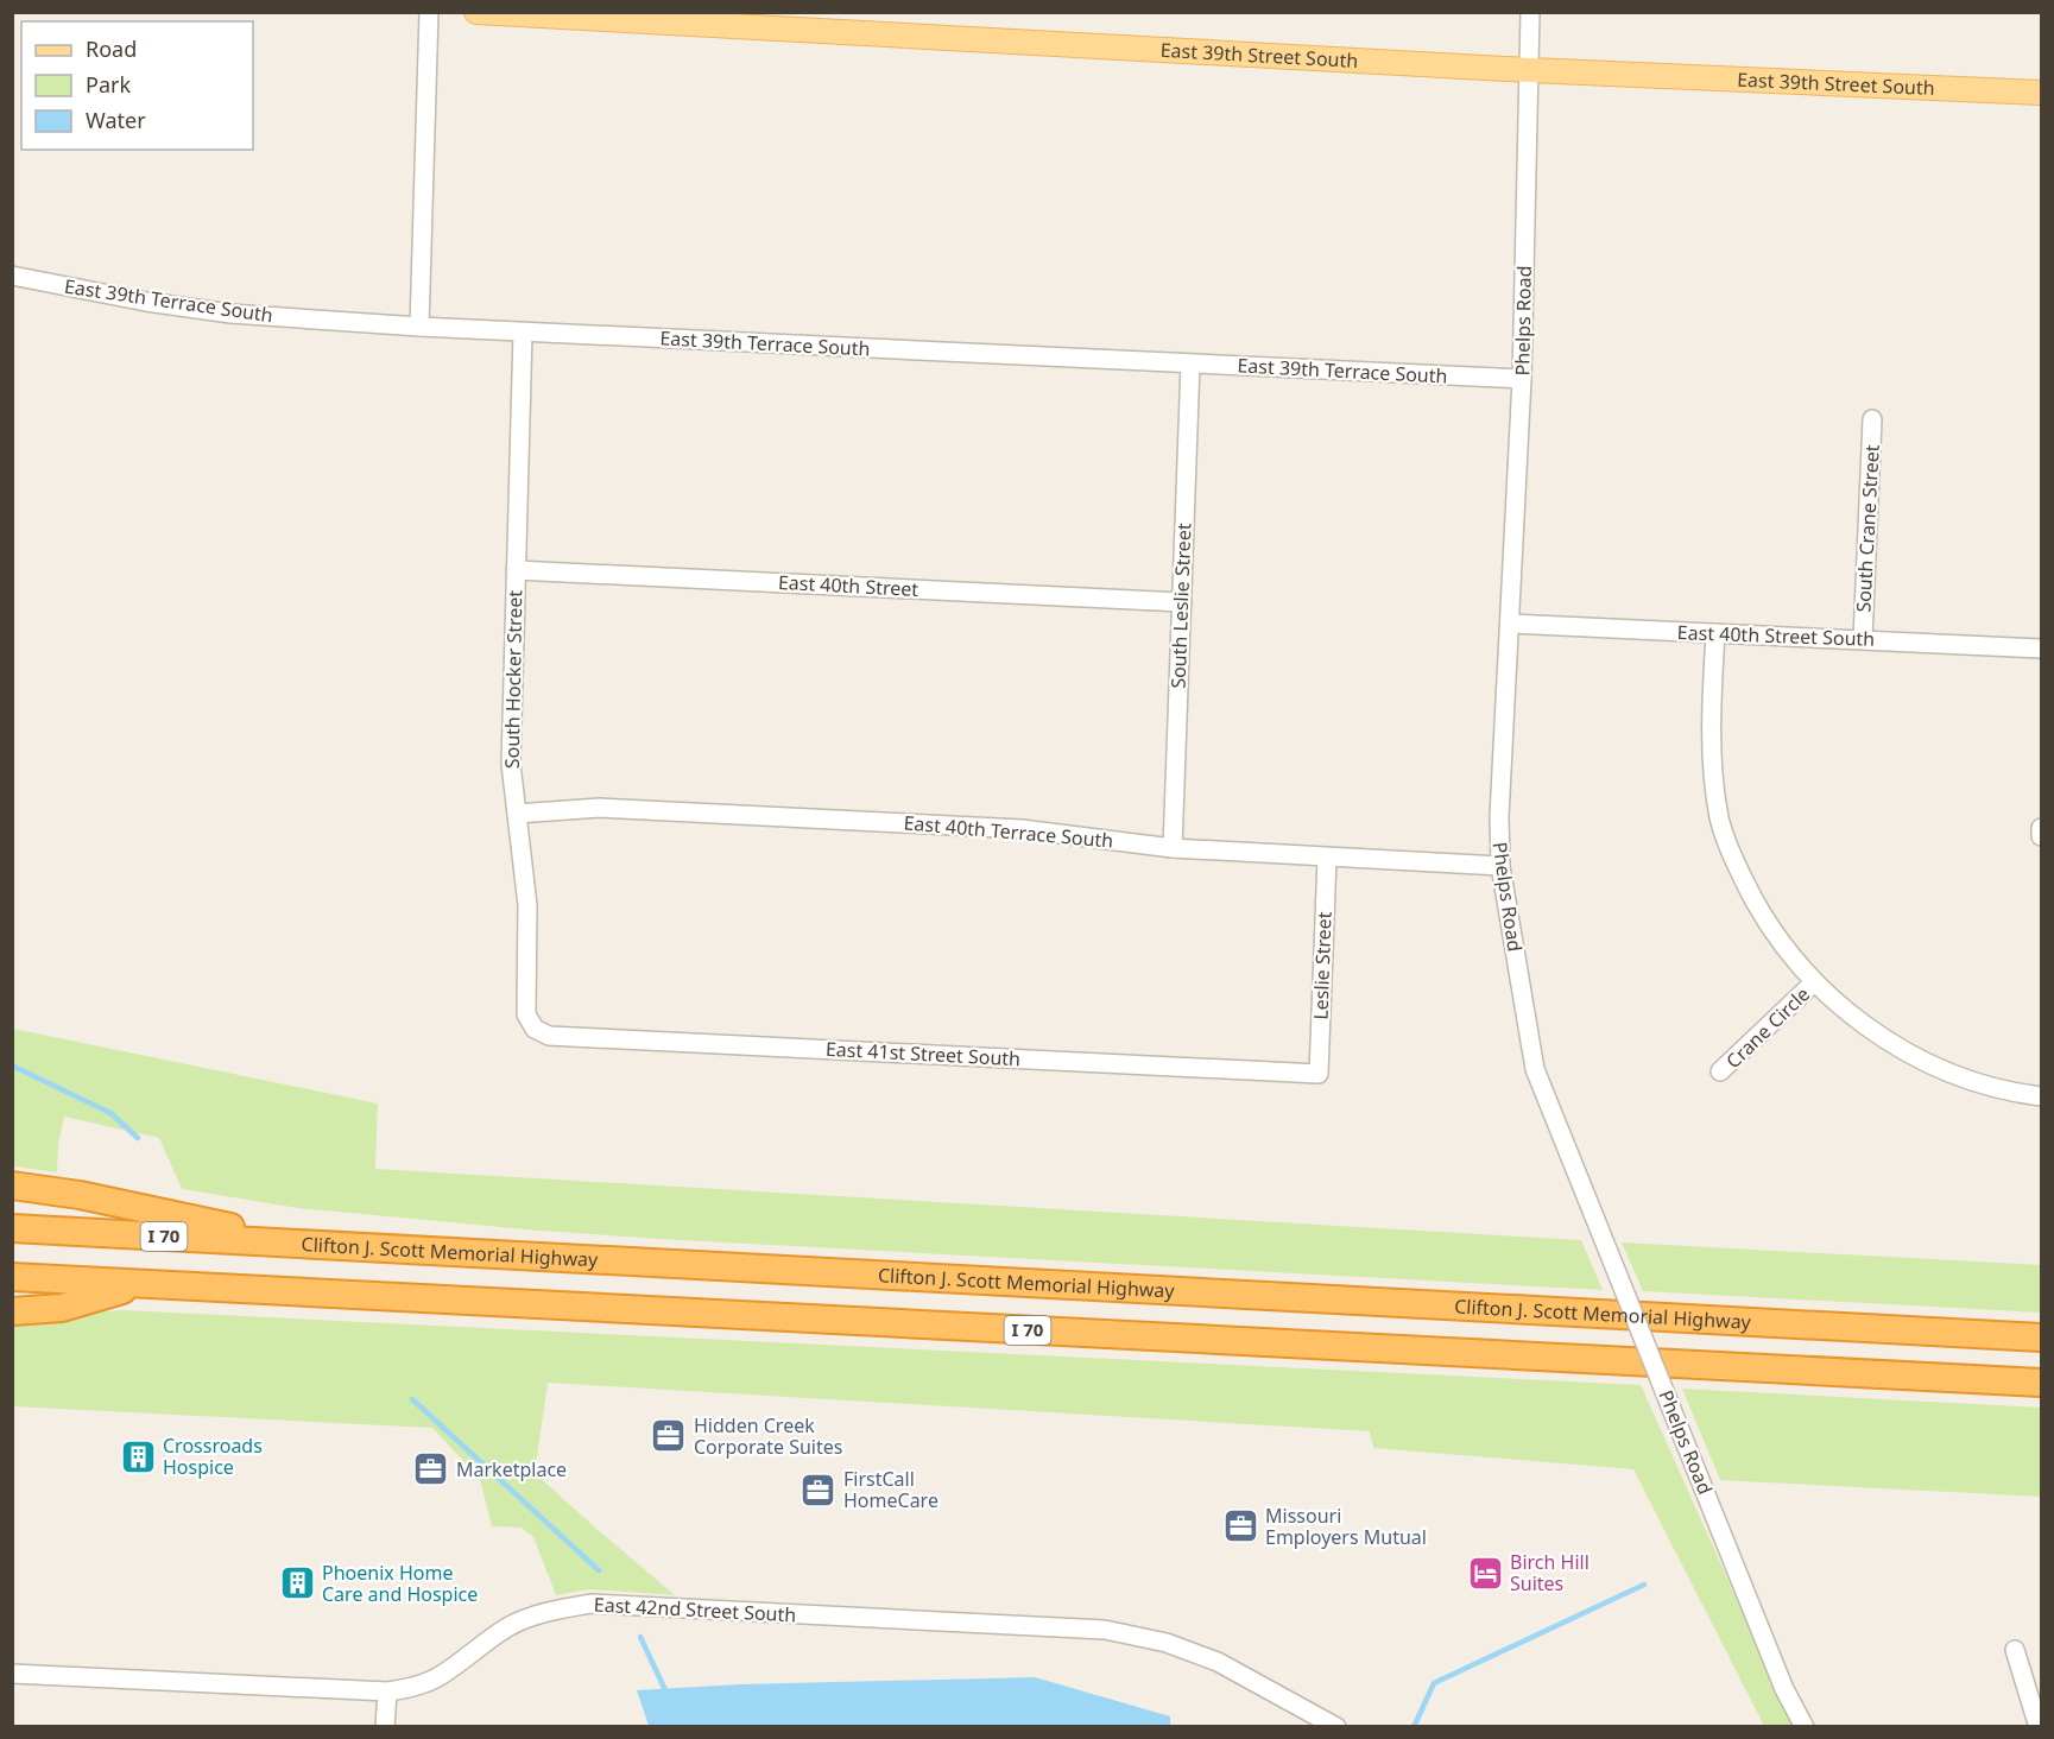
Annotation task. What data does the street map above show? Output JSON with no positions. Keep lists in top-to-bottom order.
{
  "streets": {
    "highway": ["I 70", "Clifton J. Scott Memorial Highway"],
    "main road": ["East 39th Street South"],
    "street": [
      "East 39th Terrace South",
      "Phelps Road",
      "South Crane Street",
      "East 40th Street",
      "South Leslie Street",
      "East 40th Street South",
      "South Hocker Street",
      "East 40th Terrace South",
      "Leslie Street",
      "Crane Circle",
      "East 41st Street South",
      "East 42nd Street South"
    ]
  },
  "crossings": [
    ["East 39th Street South", "Phelps Road"],
    ["East 39th Terrace South", "Phelps Road"],
    ["East 39th Terrace South", "South Leslie Street"],
    ["East 39th Terrace South", "South Hocker Street"],
    ["Phelps Road", "East 40th Street South"],
    ["Phelps Road", "East 40th Terrace South"],
    ["South Crane Street", "East 40th Street South"],
    ["East 40th Street", "South Leslie Street"],
    ["East 40th Street", "South Hocker Street"],
    ["South Leslie Street", "East 40th Terrace South"],
    ["South Hocker Street", "East 40th Terrace South"],
    ["South Hocker Street", "East 41st Street South"],
    ["East 40th Terrace South", "Leslie Street"],
    ["Leslie Street", "East 41st Street South"]
  ],
  "places": {
    "office": [
      "Hidden Creek Corporate Suites",
      "Marketplace",
      "FirstCall HomeCare",
      "Missouri Employers Mutual"
    ],
    "building": ["Crossroads Hospice", "Phoenix Home Care and Hospice"],
    "hotel": ["Birch Hill Suites"]
  },
  "legend": ["Road", "Park", "Water"]
}
